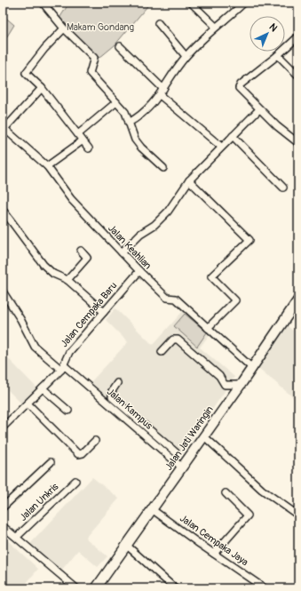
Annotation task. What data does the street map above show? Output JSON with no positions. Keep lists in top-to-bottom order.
{
  "streets": {
    "main road": ["Jalan Jati Waringin"],
    "street": [
      "Jalan Keahlian",
      "Jalan Cempaka Baru",
      "Jalan Kampus",
      "Jalan Unkris",
      "Jalan Cempaka Jaya"
    ]
  },
  "crossings": [
    ["Jalan Keahlian", "Jalan Cempaka Baru"],
    ["Jalan Keahlian", "Jalan Jati Waringin"],
    ["Jalan Cempaka Baru", "Jalan Kampus"],
    ["Jalan Kampus", "Jalan Jati Waringin"],
    ["Jalan Jati Waringin", "Jalan Cempaka Jaya"]
  ],
  "parks": ["Makam Gondang"],
  "north": "top right"
}
